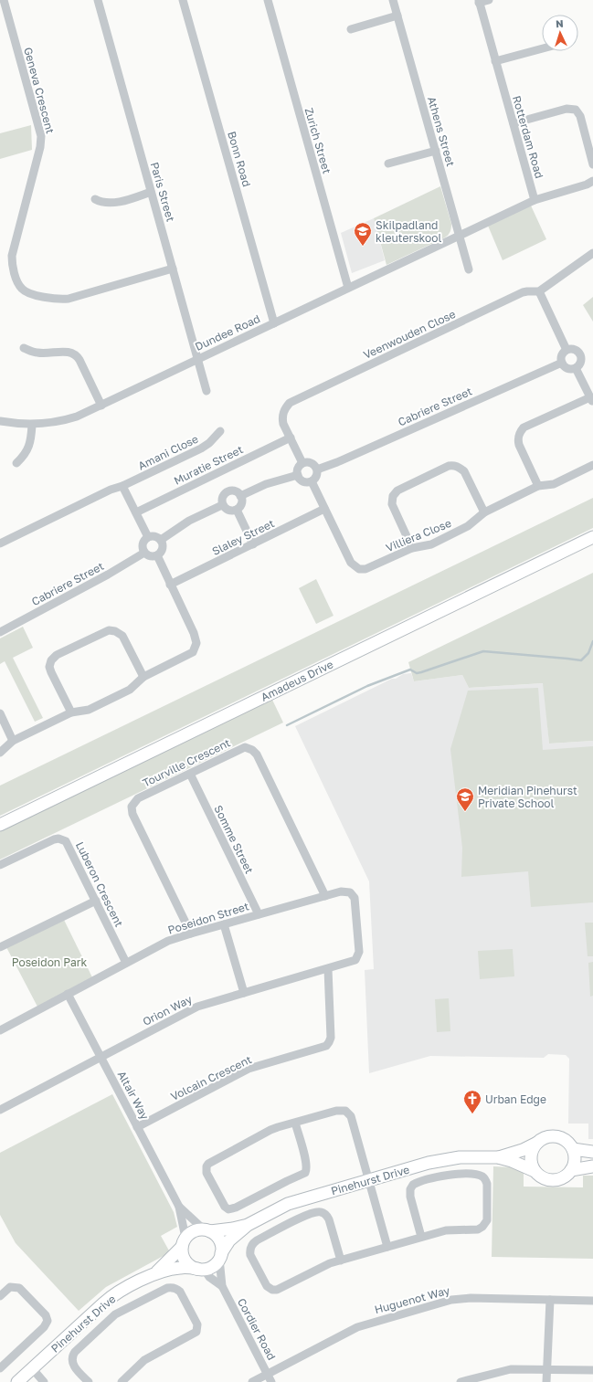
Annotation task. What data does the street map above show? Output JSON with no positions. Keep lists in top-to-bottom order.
{
  "streets": {
    "street": [
      "Geneva Crescent",
      "Athens Street",
      "Rotterdam Road",
      "Zurich Street",
      "Bonn Road",
      "Paris Street",
      "Dundee Road",
      "Veenwouden Close",
      "Cabriere Street",
      "Amani Close",
      "Muratie Street",
      "Villiera Close",
      "Slaley Street",
      "Amadeus Drive",
      "Tourville Crescent",
      "Somme Street",
      "Luberon Crescent",
      "Poseidon Street",
      "Orion Way",
      "Volcain Crescent",
      "Altair Way",
      "Pinehurst Drive",
      "Huguenot Way",
      "Cordier Road"
    ]
  },
  "crossings": [
    ["Geneva Crescent", "Paris Street"],
    ["Athens Street", "Dundee Road"],
    ["Zurich Street", "Dundee Road"],
    ["Bonn Road", "Dundee Road"],
    ["Paris Street", "Dundee Road"],
    ["Veenwouden Close", "Cabriere Street"],
    ["Veenwouden Close", "Muratie Street"],
    ["Veenwouden Close", "Villiera Close"],
    ["Cabriere Street", "Villiera Close"],
    ["Villiera Close", "Slaley Street"],
    ["Tourville Crescent", "Somme Street"],
    ["Tourville Crescent", "Poseidon Street"],
    ["Somme Street", "Poseidon Street"],
    ["Luberon Crescent", "Poseidon Street"],
    ["Poseidon Street", "Orion Way"],
    ["Poseidon Street", "Altair Way"],
    ["Orion Way", "Volcain Crescent"],
    ["Orion Way", "Altair Way"],
    ["Volcain Crescent", "Altair Way"],
    ["Altair Way", "Pinehurst Drive"],
    ["Altair Way", "Cordier Road"],
    ["Pinehurst Drive", "Cordier Road"],
    ["Huguenot Way", "Cordier Road"]
  ],
  "parks": ["Poseidon Park"],
  "places": {
    "school or university": ["Skilpadland kleuterskool", "Meridian Pinehurst Private School"],
    "church": ["Urban Edge"]
  },
  "north": "top"
}
